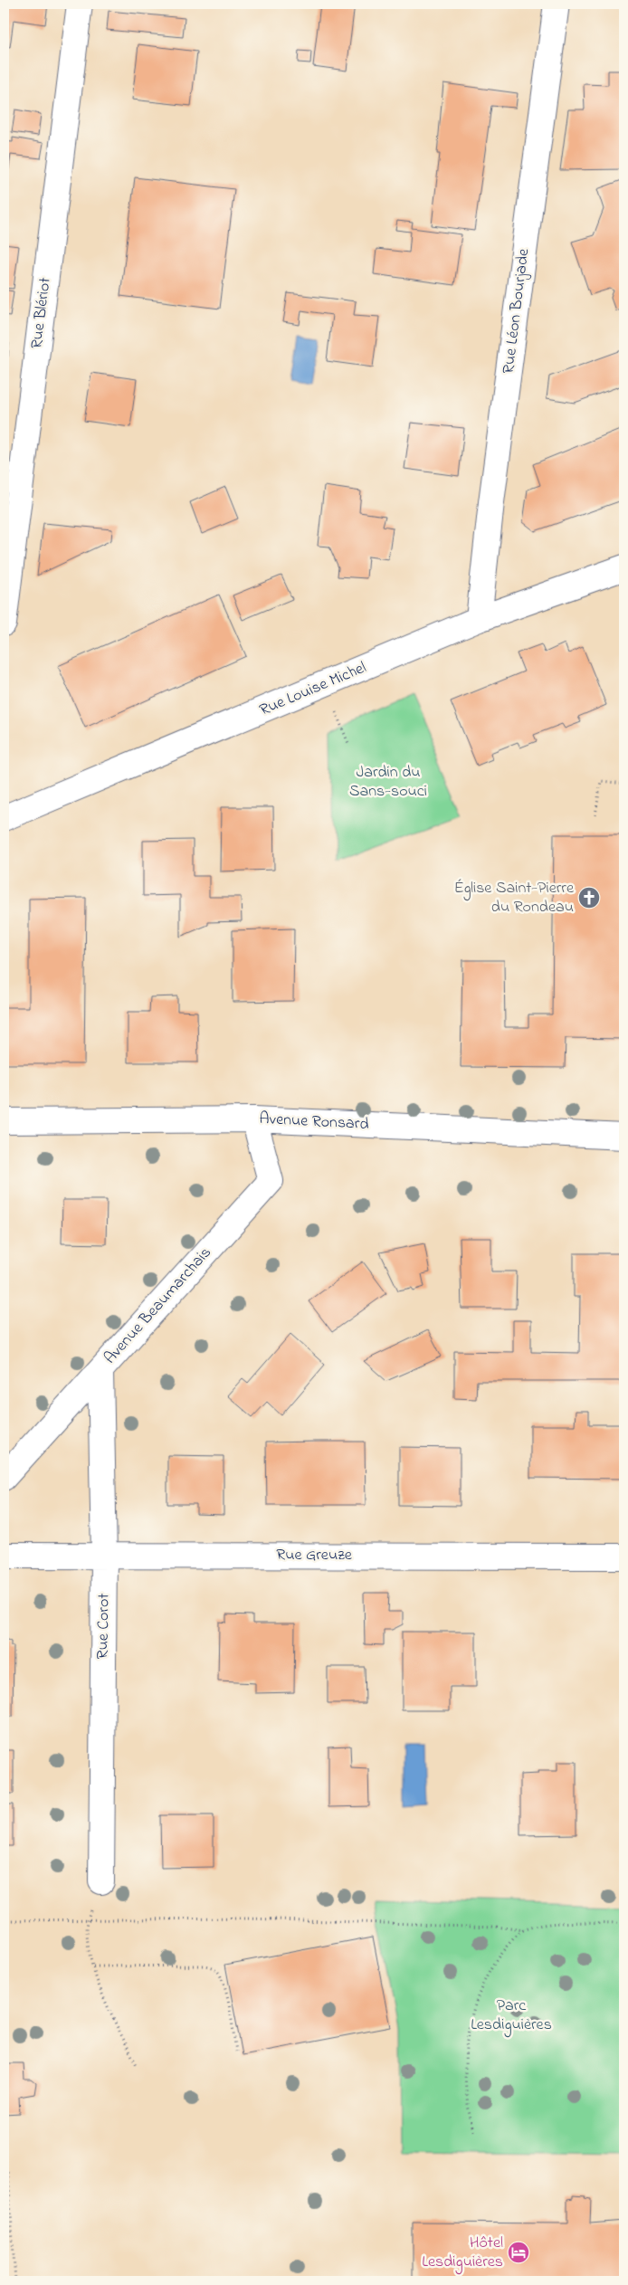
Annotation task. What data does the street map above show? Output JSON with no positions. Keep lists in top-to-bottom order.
{
  "streets": {
    "street": [
      "Rue Léon Bourjade",
      "Rue Blériot",
      "Rue Louise Michel",
      "Avenue Ronsard",
      "Avenue Beaumarchais",
      "Rue Greuze",
      "Rue Corot"
    ]
  },
  "crossings": [
    ["Rue Léon Bourjade", "Rue Louise Michel"],
    ["Avenue Ronsard", "Avenue Beaumarchais"],
    ["Avenue Beaumarchais", "Rue Corot"],
    ["Rue Greuze", "Rue Corot"]
  ],
  "parks": ["Jardin du Sans-souci", "Parc Lesdiguières"],
  "places": {
    "church": ["Église Saint-Pierre du Rondeau"],
    "hotel": ["Hôtel Lesdiguières"]
  }
}
